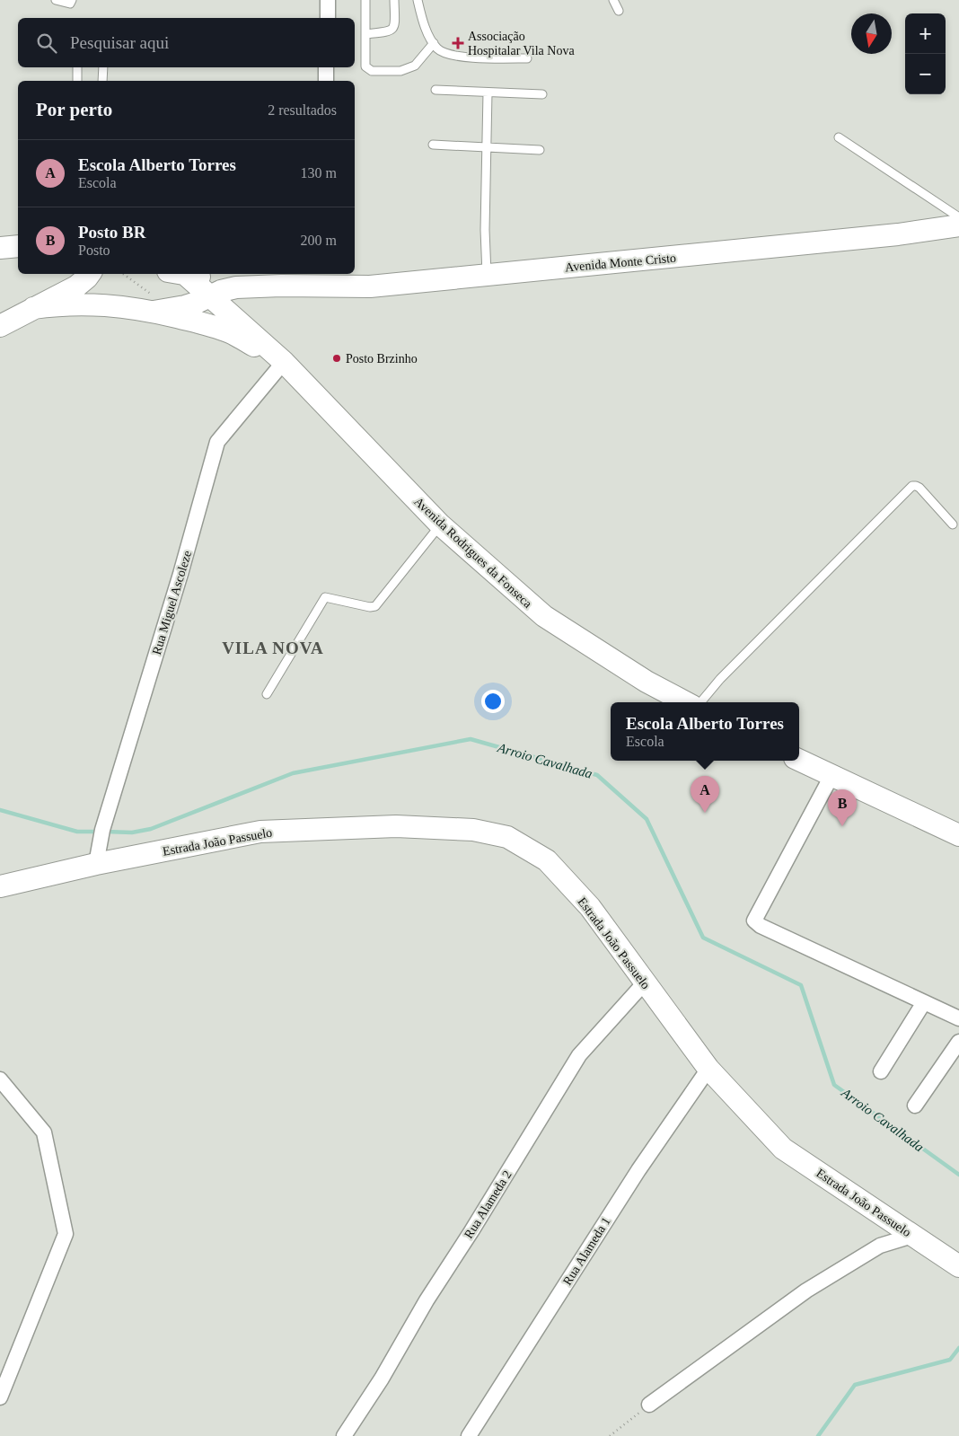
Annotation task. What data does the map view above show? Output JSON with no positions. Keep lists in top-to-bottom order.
{
  "streets": {
    "main road": ["Avenida Monte Cristo", "Avenida Rodrigues da Fonseca", "Estrada João Passuelo"],
    "street": ["Rua Miguel Ascoleze", "Rua Alameda 2", "Rua Alameda 1"]
  },
  "crossings": [
    ["Avenida Monte Cristo", "Avenida Rodrigues da Fonseca"],
    ["Avenida Rodrigues da Fonseca", "Rua Miguel Ascoleze"],
    ["Rua Miguel Ascoleze", "Estrada João Passuelo"],
    ["Estrada João Passuelo", "Rua Alameda 2"],
    ["Estrada João Passuelo", "Rua Alameda 1"]
  ],
  "districts": ["VILA NOVA"],
  "water": ["Arroio Cavalhada"],
  "places": {
    "health": ["Associação Hospitalar Vila Nova"],
    "other": ["Posto Brzinho"]
  },
  "north": "bottom",
  "page": {
    "map_buttons": ["+", "−"],
    "search": "Pesquisar aqui",
    "heading": ["Por perto", "2 resultados"],
    "list": [
      {
        "mark": "A",
        "name": "Escola Alberto Torres",
        "note": "Escola",
        "value": "130 m"
      },
      {
        "mark": "B",
        "name": "Posto BR",
        "note": "Posto",
        "value": "200 m"
      }
    ],
    "popup": ["Escola Alberto Torres", "Escola"],
    "pins": ["A", "B"]
  }
}
